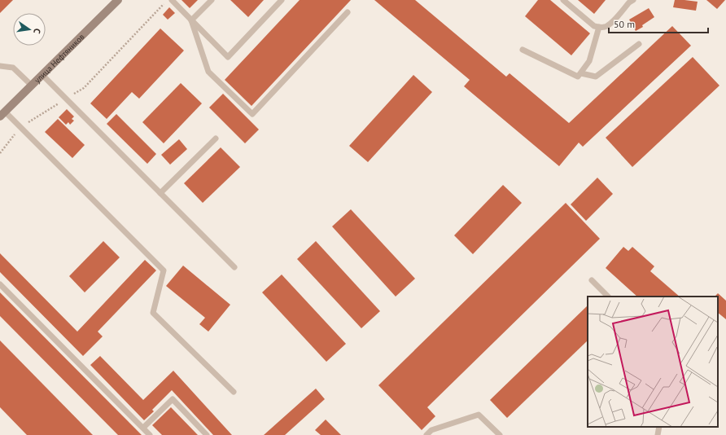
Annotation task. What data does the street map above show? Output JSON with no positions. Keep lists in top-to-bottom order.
{
  "streets": {
    "main road": ["улица Нефтяников"]
  },
  "scale_bar": "50 m",
  "north": "right"
}
